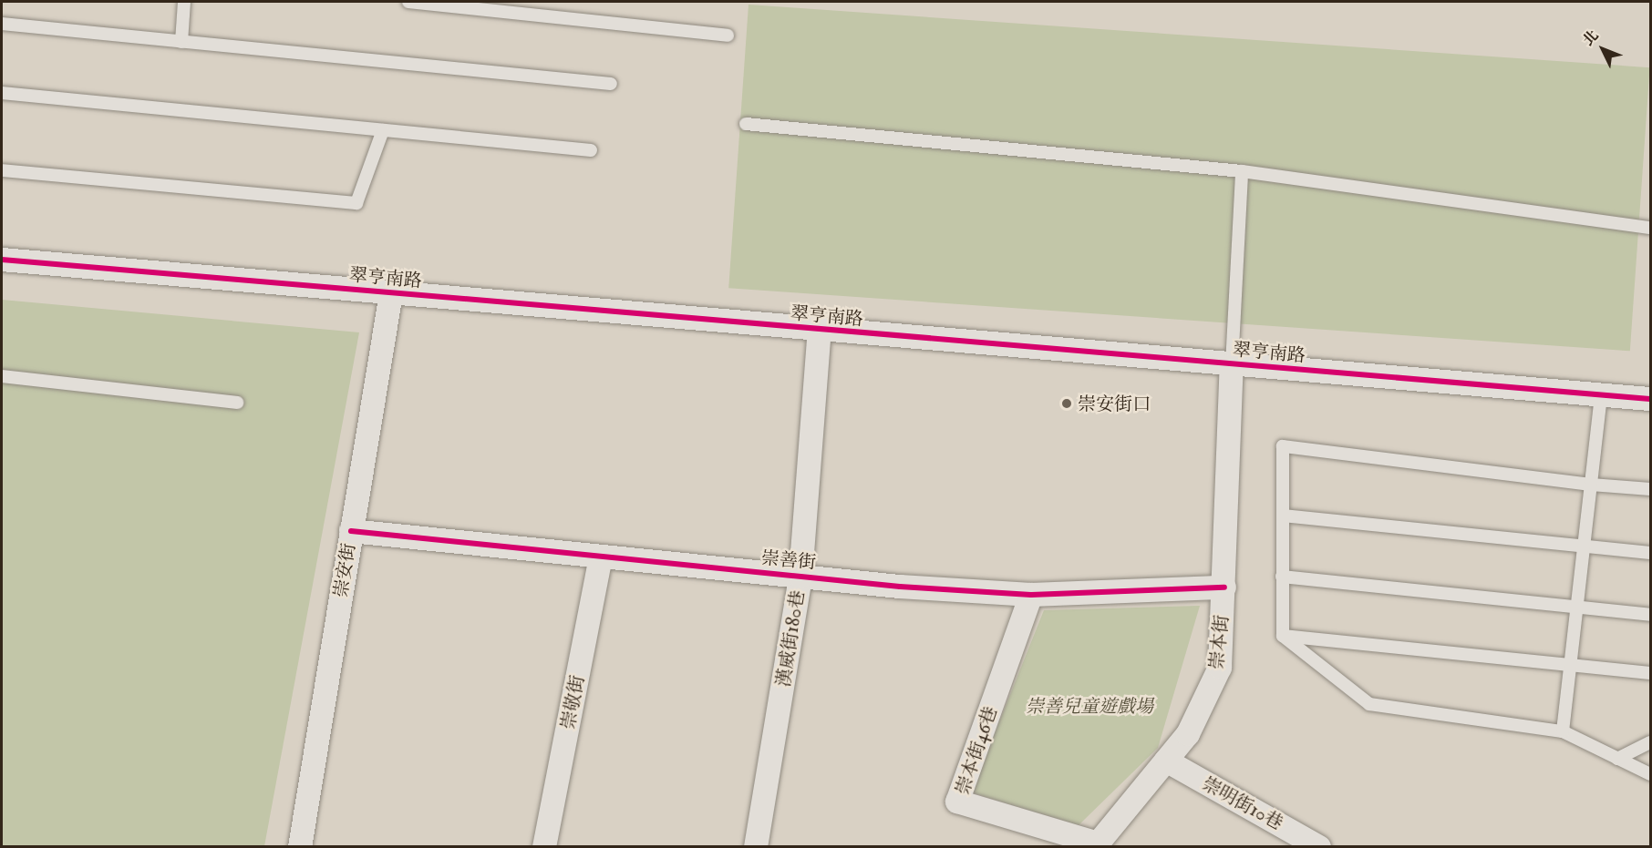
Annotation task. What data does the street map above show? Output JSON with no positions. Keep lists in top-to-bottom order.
{
  "streets": {
    "street": [
      "翠亨南路",
      "崇善街",
      "崇安街",
      "漢威街180巷",
      "崇本街",
      "崇敬街",
      "崇本街46巷",
      "崇明街10巷"
    ]
  },
  "crossings": [
    ["翠亨南路", "崇安街"],
    ["翠亨南路", "漢威街180巷"],
    ["翠亨南路", "崇本街"],
    ["崇善街", "崇安街"],
    ["崇善街", "漢威街180巷"],
    ["崇善街", "崇本街"],
    ["崇善街", "崇敬街"],
    ["崇善街", "崇本街46巷"],
    ["崇本街", "崇本街46巷"],
    ["崇本街", "崇明街10巷"]
  ],
  "parks": ["崇善兒童遊戲場"],
  "places": ["崇安街口"],
  "north": "top left"
}
